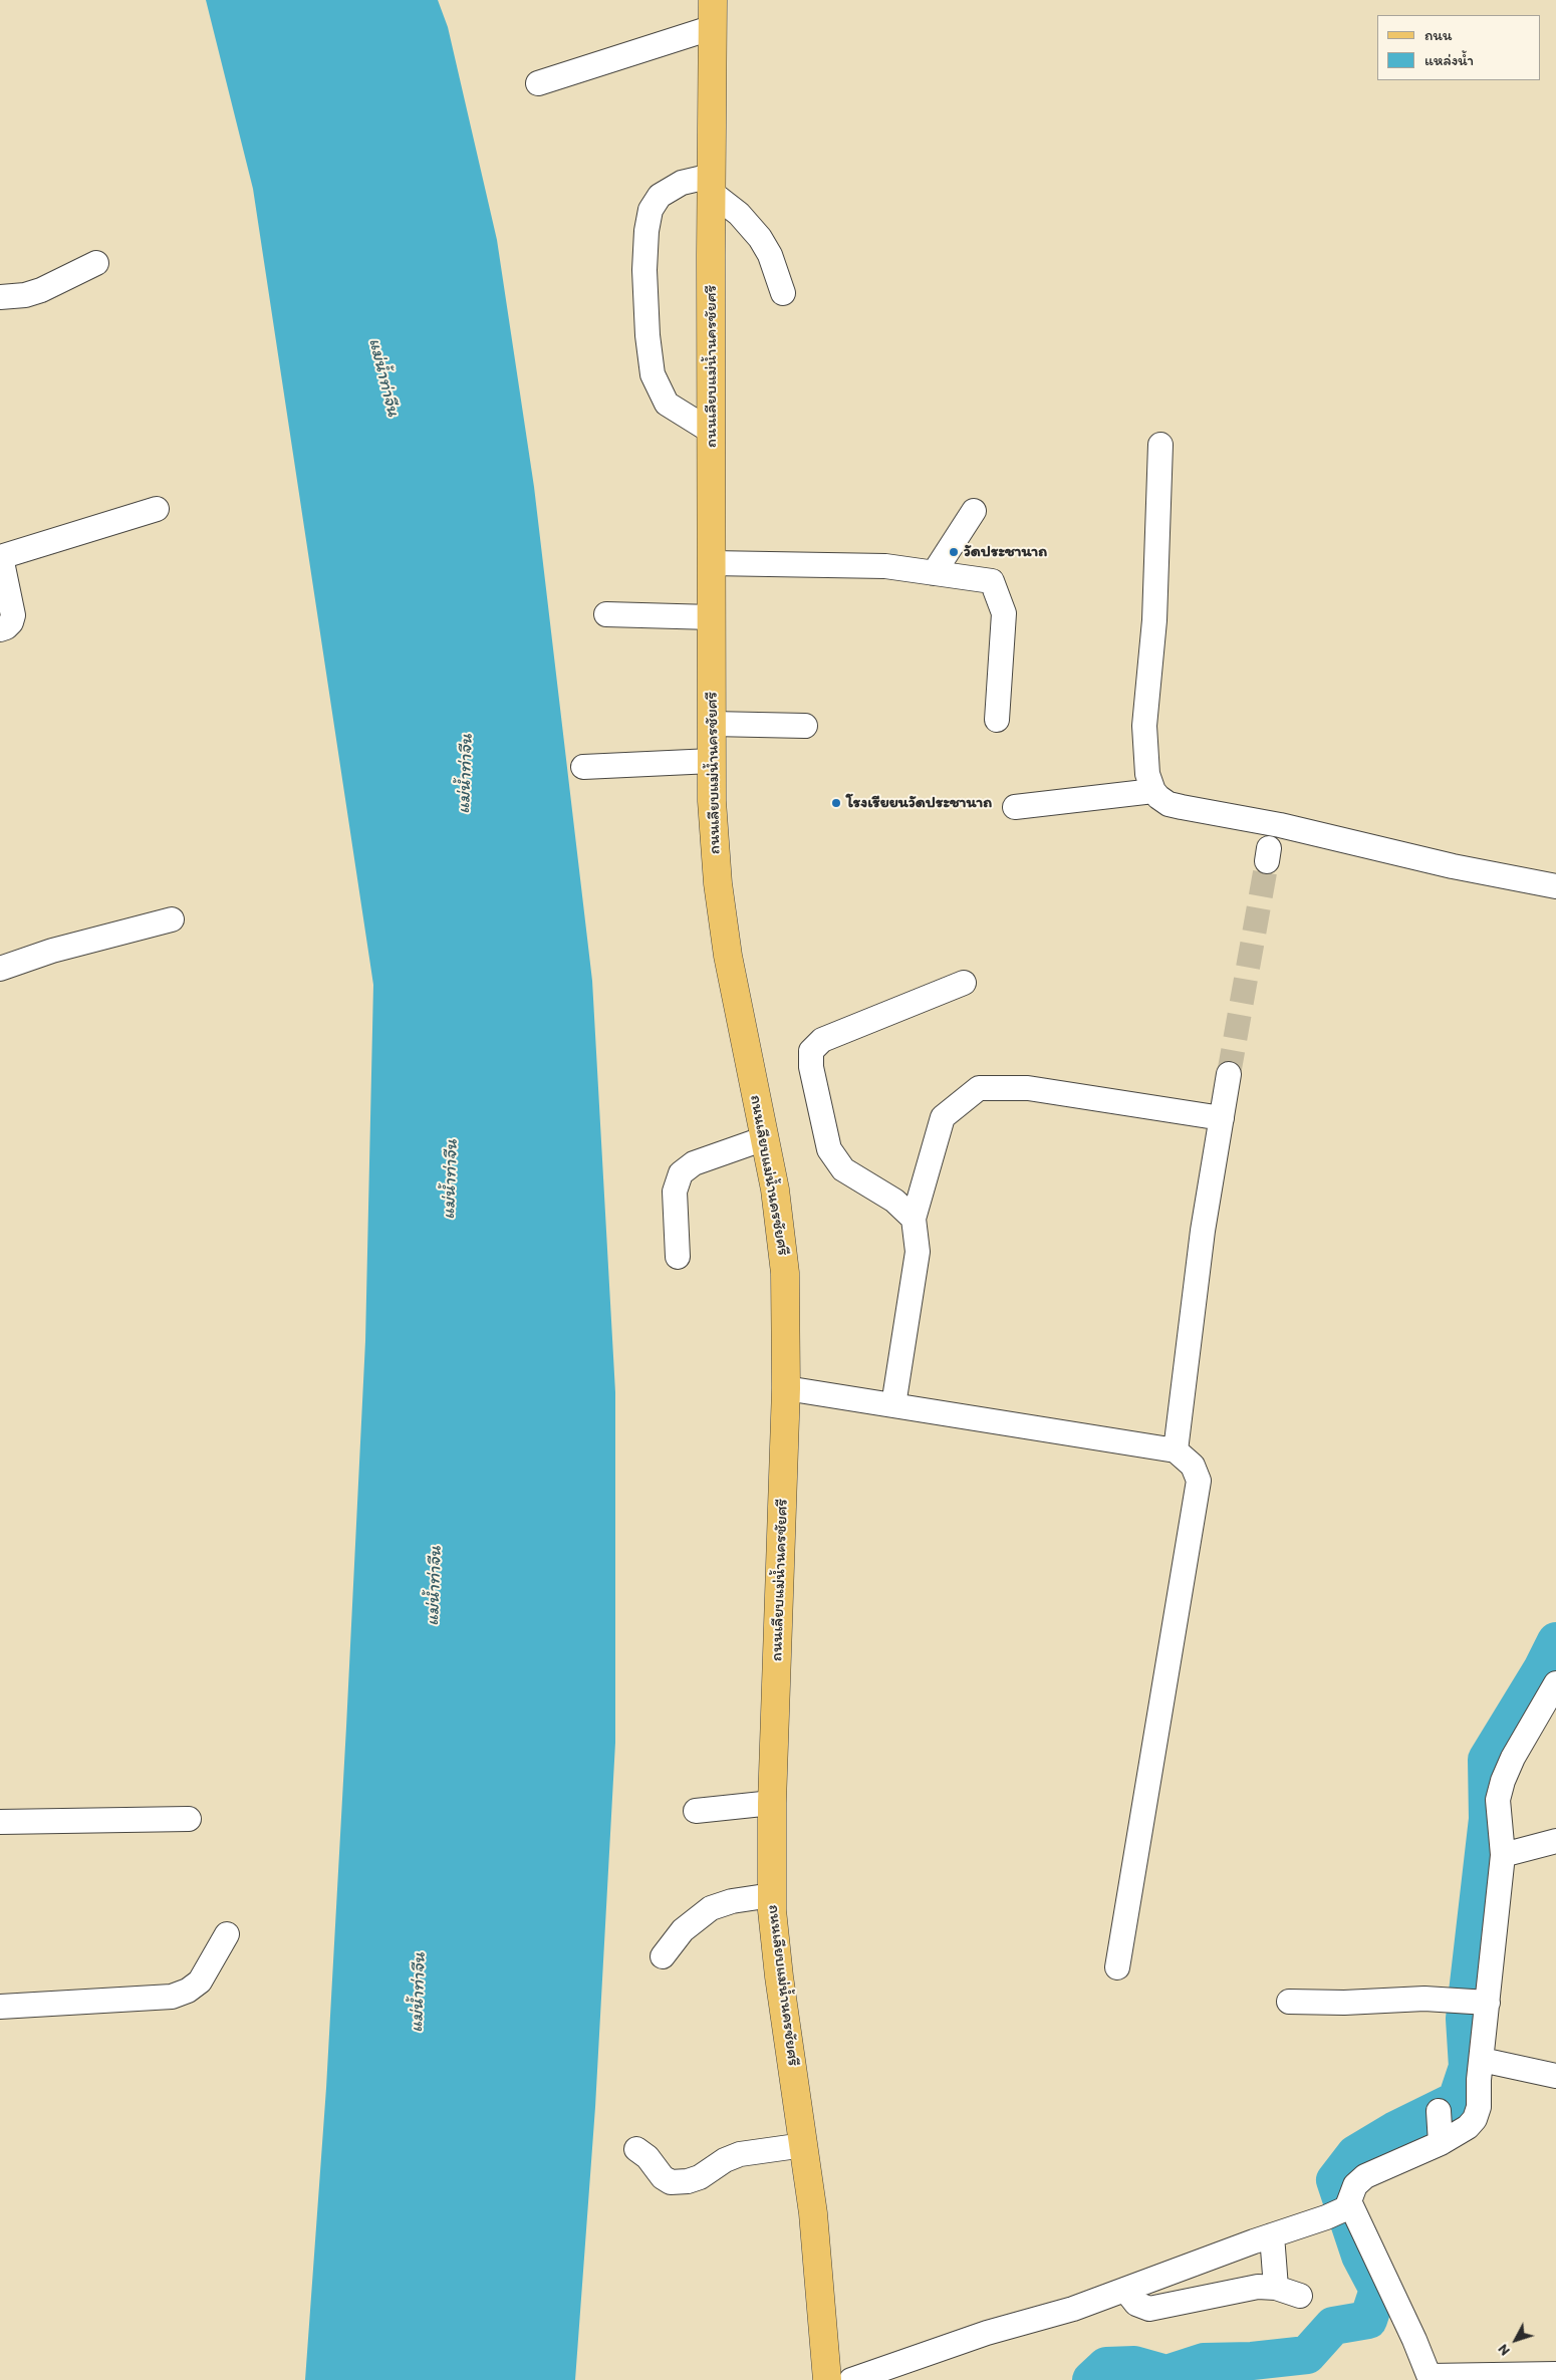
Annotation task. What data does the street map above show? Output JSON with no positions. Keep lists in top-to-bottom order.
{
  "streets": {
    "main road": ["ถนนเลียบแม่น้ำนครชัยศรี"]
  },
  "water": ["แม่น้ำท่าจีน"],
  "places": ["วัดประชานาถ", "โรงเรียยนวัดประชานาถ"],
  "legend": ["ถนน", "แหล่งน้ำ"],
  "north": "bottom left"
}
